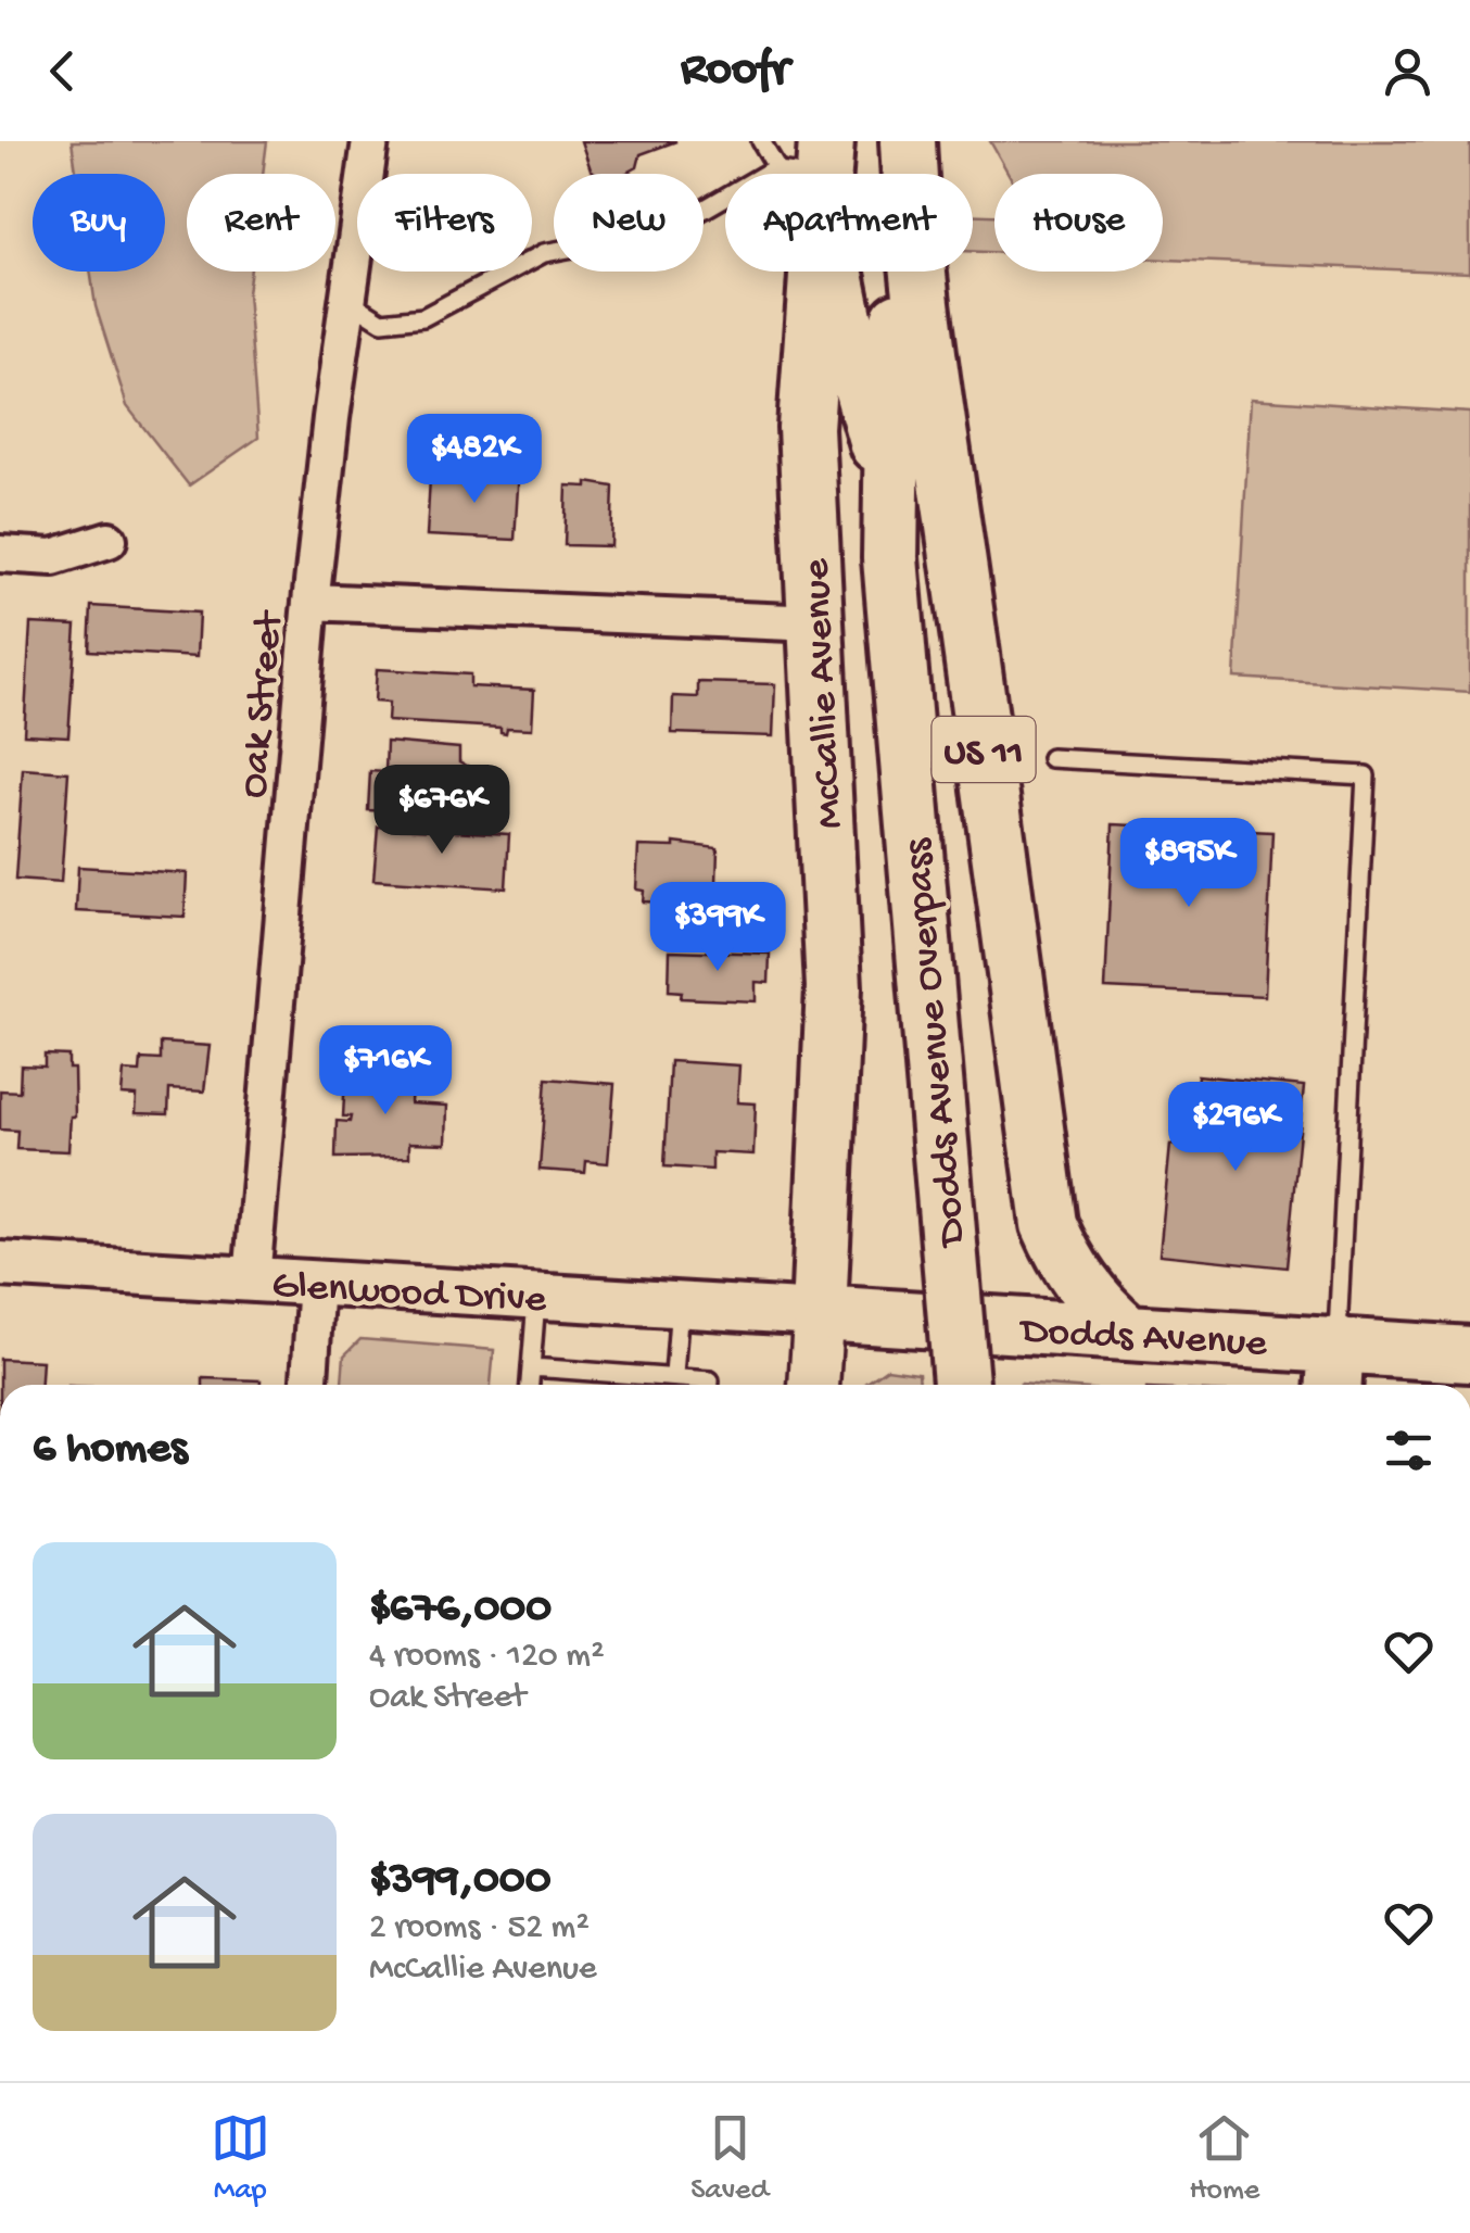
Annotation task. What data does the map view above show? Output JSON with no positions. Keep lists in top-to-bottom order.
{
  "streets": {
    "main road": [
      "McCallie Avenue",
      "US 11",
      "Dodds Avenue Overpass",
      "Dodds Avenue"
    ],
    "street": ["Oak Street", "Glenwood Drive"]
  },
  "crossings": [
    ["McCallie Avenue", "Dodds Avenue Overpass"],
    ["McCallie Avenue", "Glenwood Drive"],
    ["McCallie Avenue", "Dodds Avenue"],
    ["Oak Street", "Glenwood Drive"],
    ["US 11", "Dodds Avenue Overpass"],
    ["US 11", "Dodds Avenue"],
    ["Glenwood Drive", "Dodds Avenue"]
  ],
  "page": {
    "header": "Roofr",
    "chip": [
      "Buy",
      "Rent",
      "Filters",
      "New",
      "Apartment",
      "House"
    ],
    "price": [
      "$482K",
      "$676K",
      "$895K",
      "$399K",
      "$716K",
      "$296K"
    ],
    "heading": "6 homes",
    "list": [
      {
        "name": "$676,000",
        "note": "4 rooms · 120 m² · Oak Street"
      },
      {
        "name": "$399,000",
        "note": "2 rooms · 52 m² · McCallie Avenue"
      }
    ],
    "tabs": ["Map", "Saved", "Home"]
  }
}
